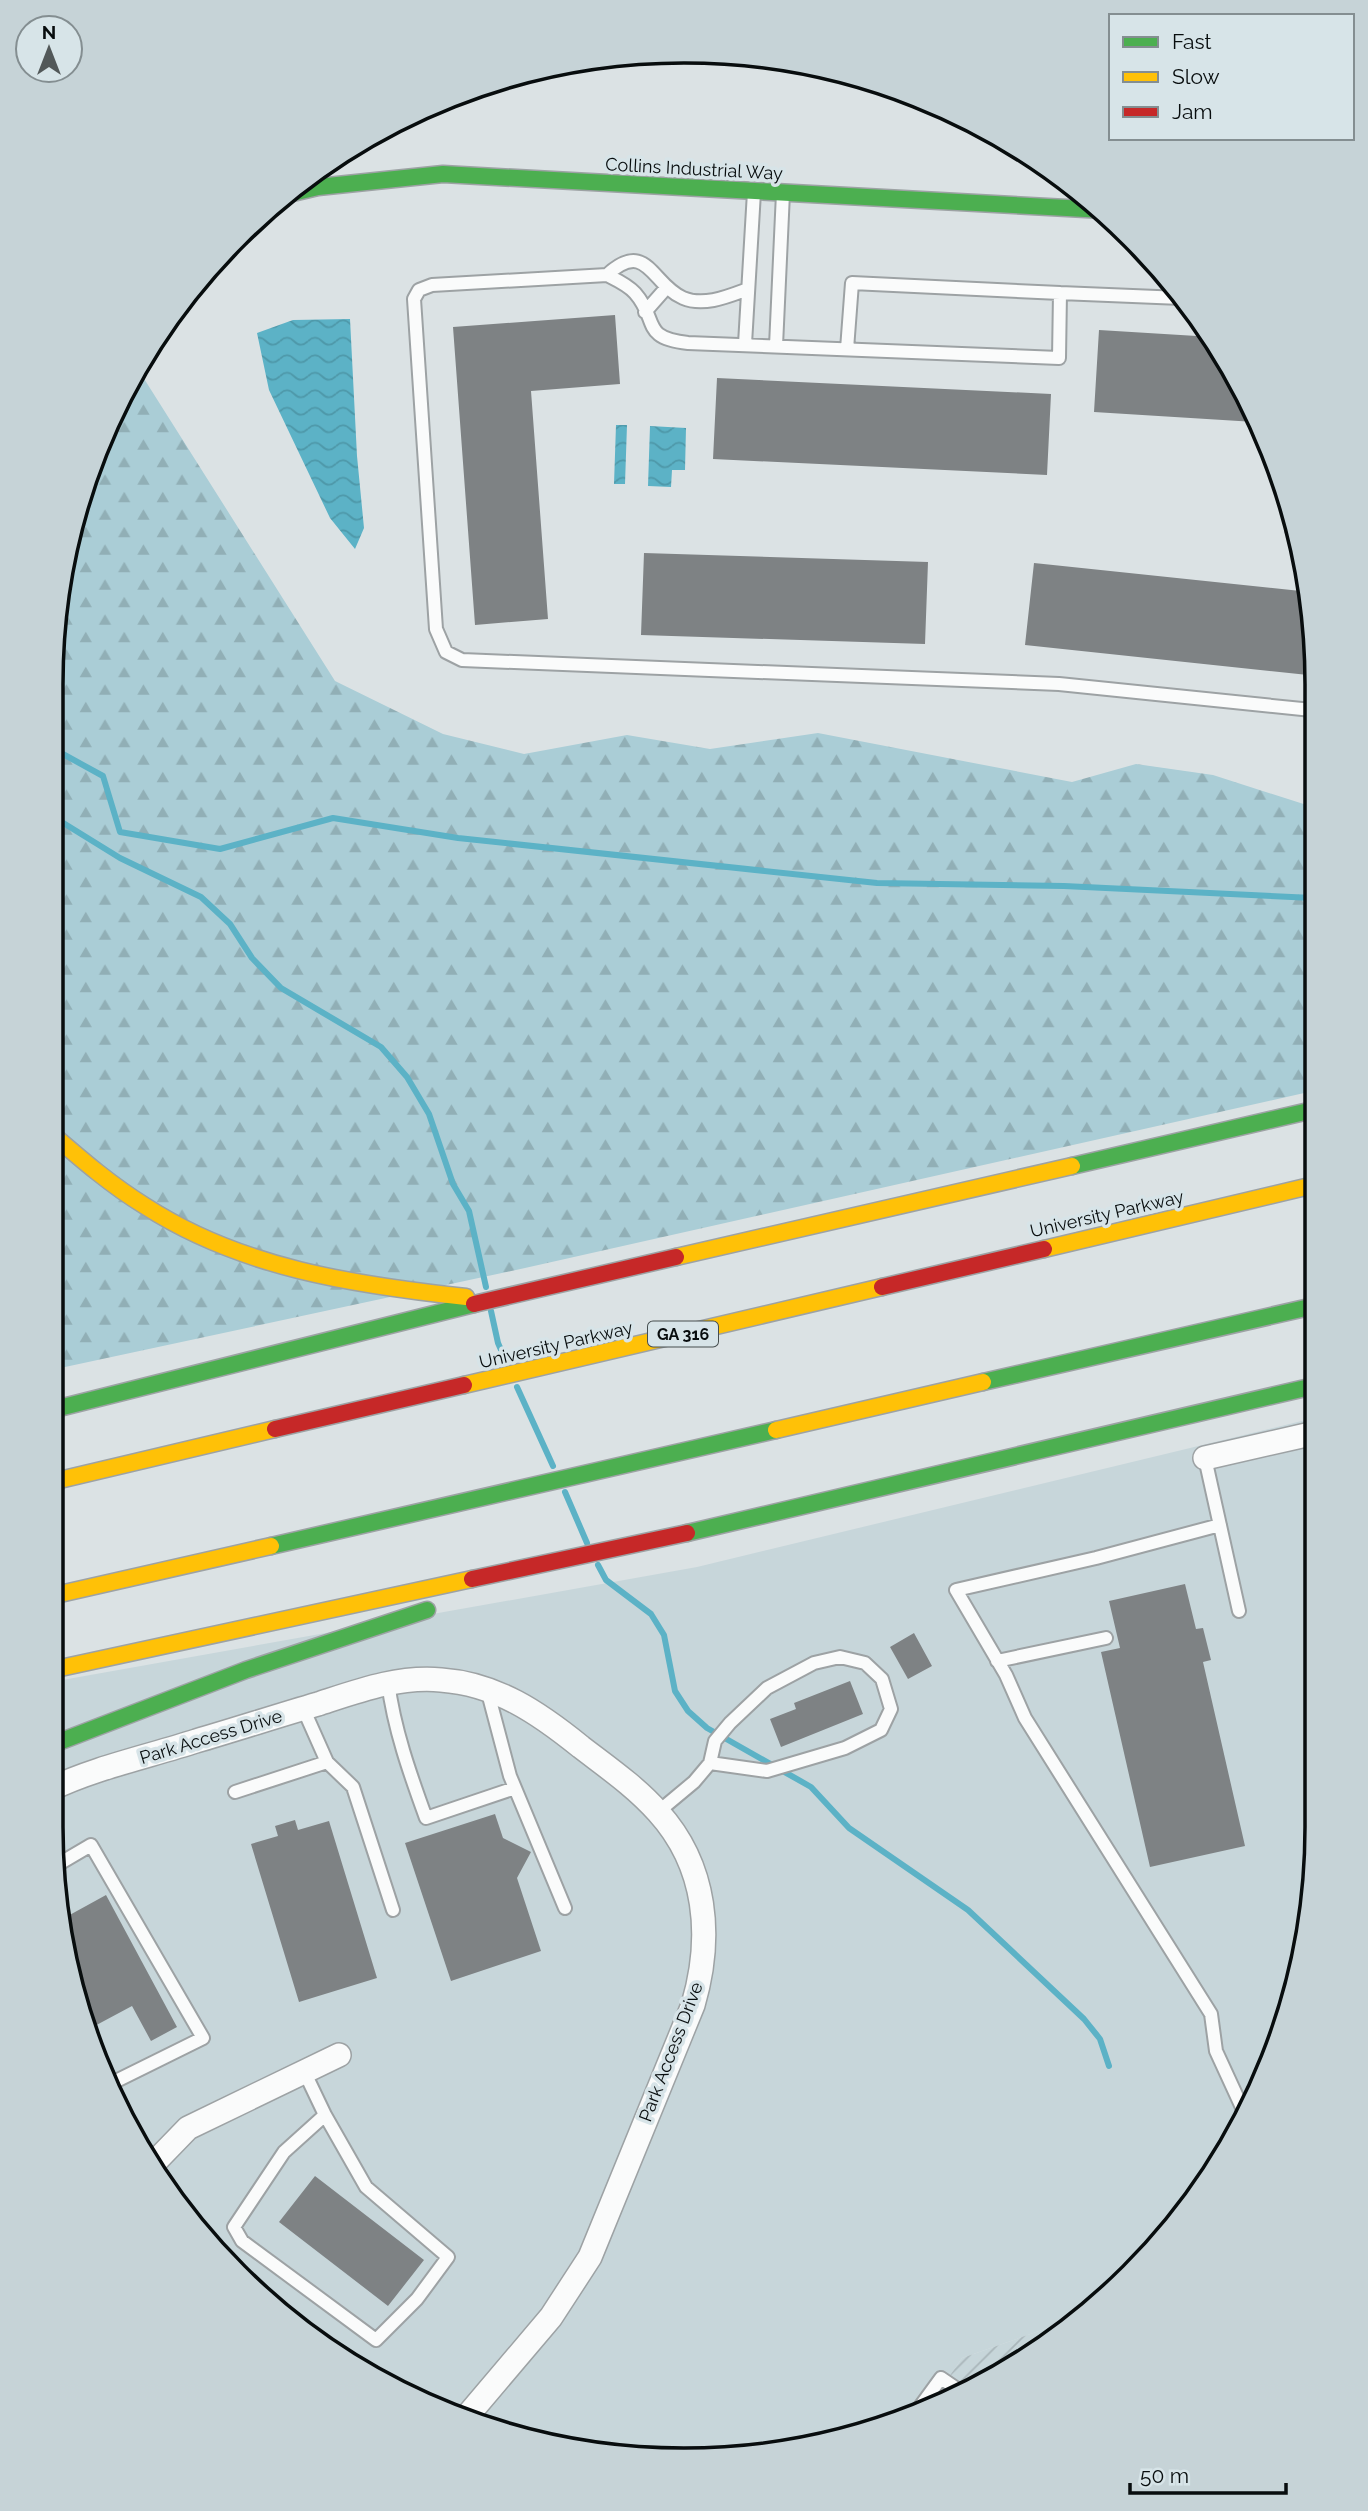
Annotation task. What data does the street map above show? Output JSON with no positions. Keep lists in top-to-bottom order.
{
  "streets": {
    "main road": ["Collins Industrial Way", "University Parkway", "GA 316"],
    "street": ["Park Access Drive"]
  },
  "legend": ["Fast", "Slow", "Jam"],
  "scale_bar": "50 m",
  "north": "top"
}
